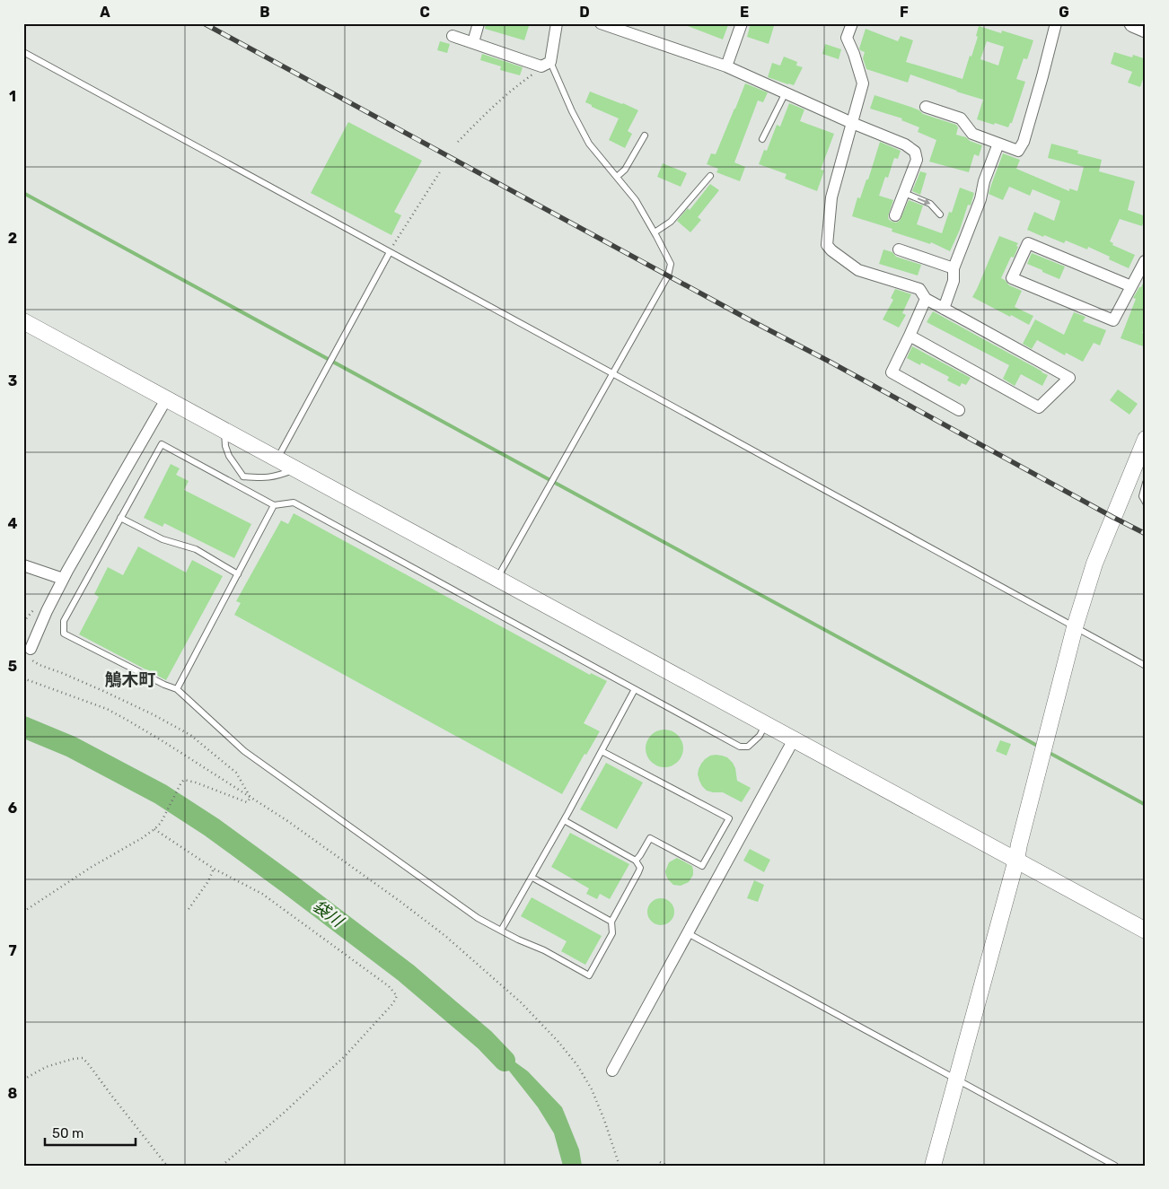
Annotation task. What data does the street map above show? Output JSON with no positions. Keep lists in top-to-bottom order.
{
  "districts": ["鵤木町"],
  "water": ["袋川"],
  "scale_bar": "50 m",
  "grid": {
    "columns": [
      "A",
      "B",
      "C",
      "D",
      "E",
      "F",
      "G"
    ],
    "rows": [
      "1",
      "2",
      "3",
      "4",
      "5",
      "6",
      "7",
      "8"
    ]
  }
}
